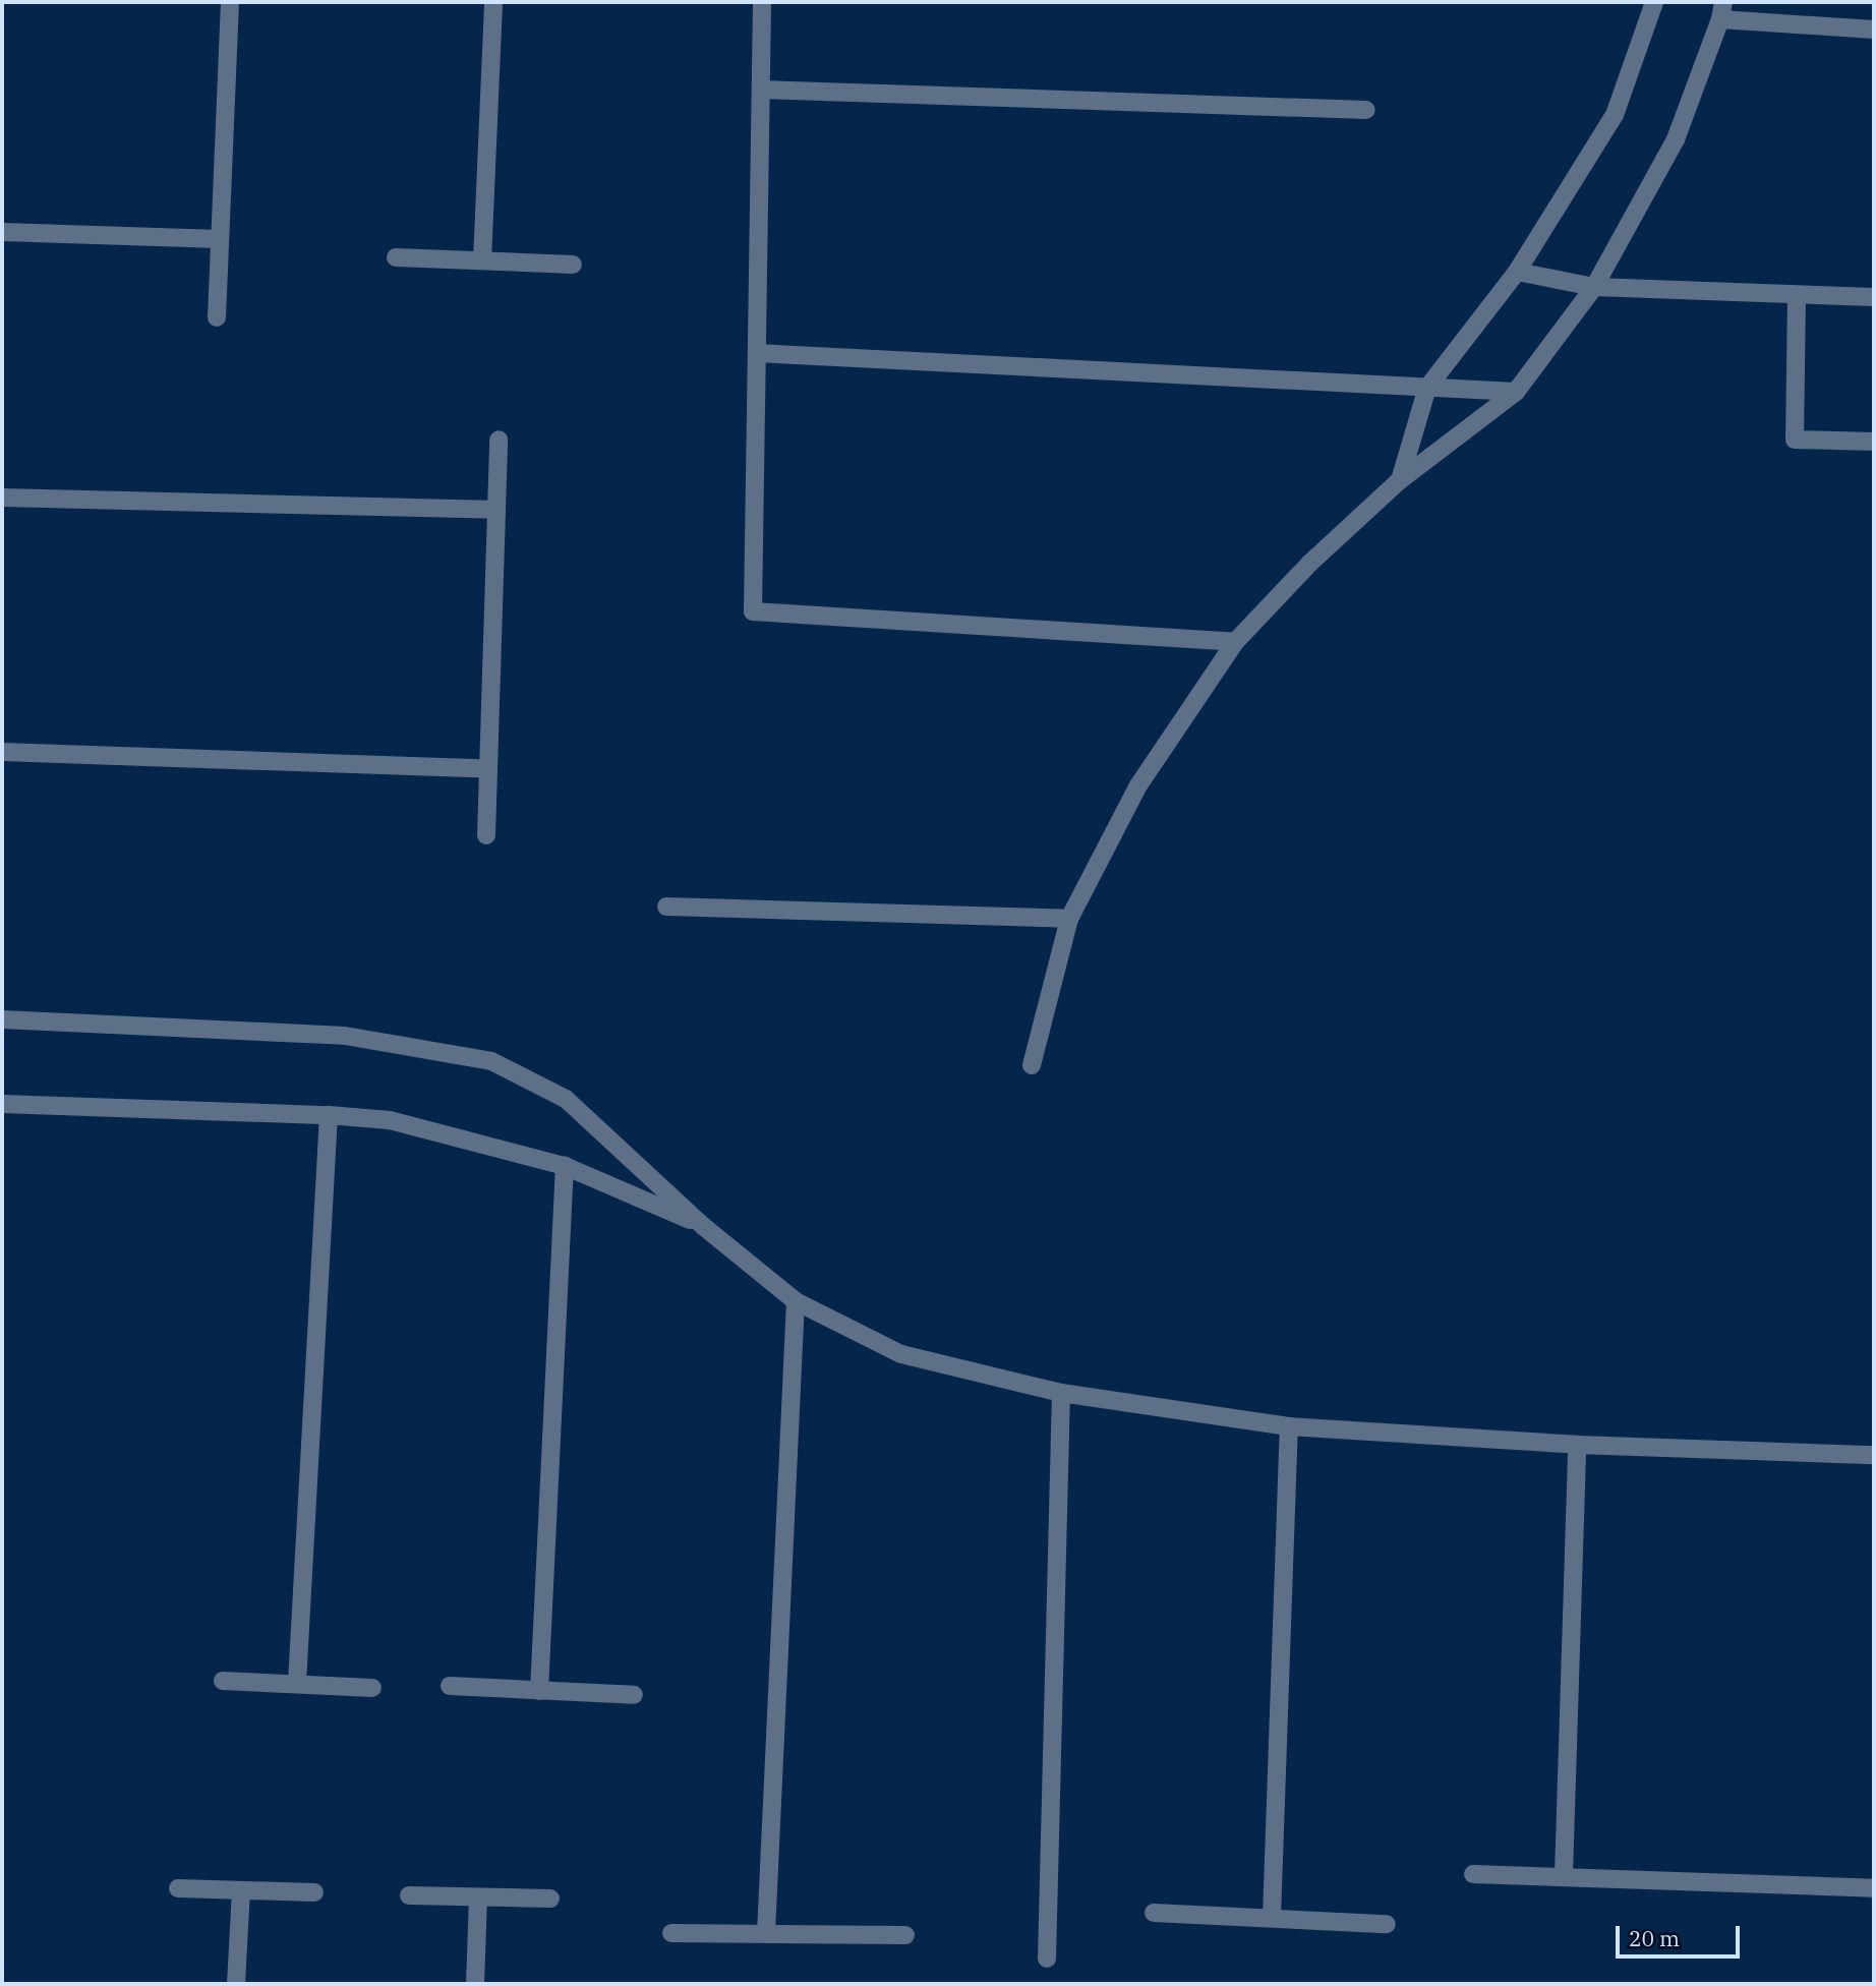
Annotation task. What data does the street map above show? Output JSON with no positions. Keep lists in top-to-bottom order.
{
  "scale_bar": "20 m"
}
